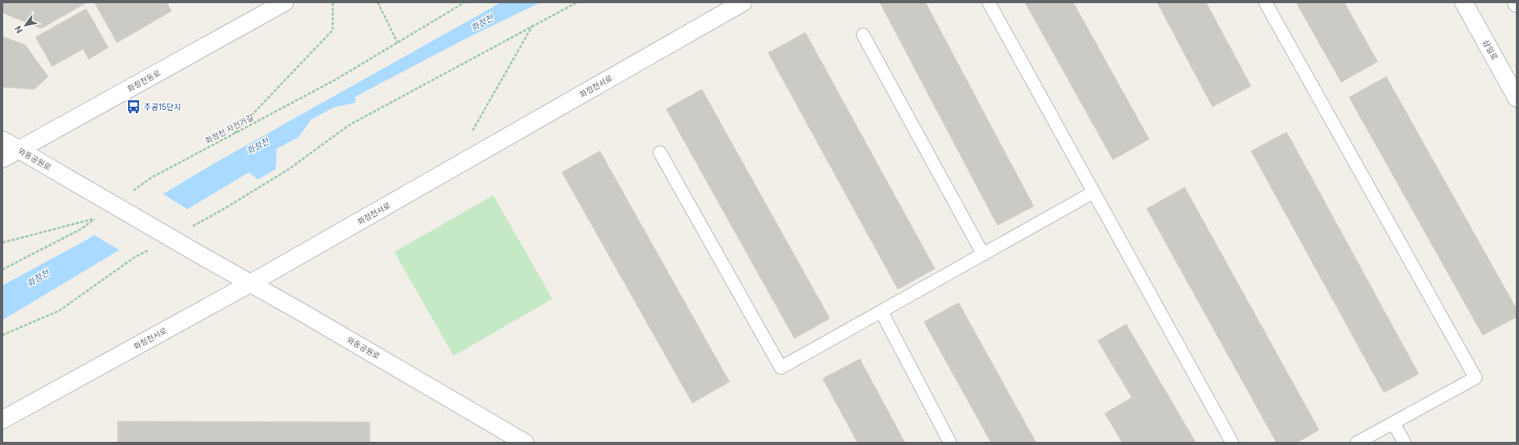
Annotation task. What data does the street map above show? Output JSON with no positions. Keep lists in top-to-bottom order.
{
  "streets": {
    "street": [
      "삼일로",
      "화정천동로",
      "화정천서로",
      "와동공원로"
    ],
    "path": ["화정천 자전거길"]
  },
  "crossings": [
    ["화정천동로", "와동공원로"],
    ["화정천서로", "와동공원로"]
  ],
  "water": ["화정천"],
  "places": {
    "bus stop": ["주공15단지"]
  },
  "north": "bottom left"
}
